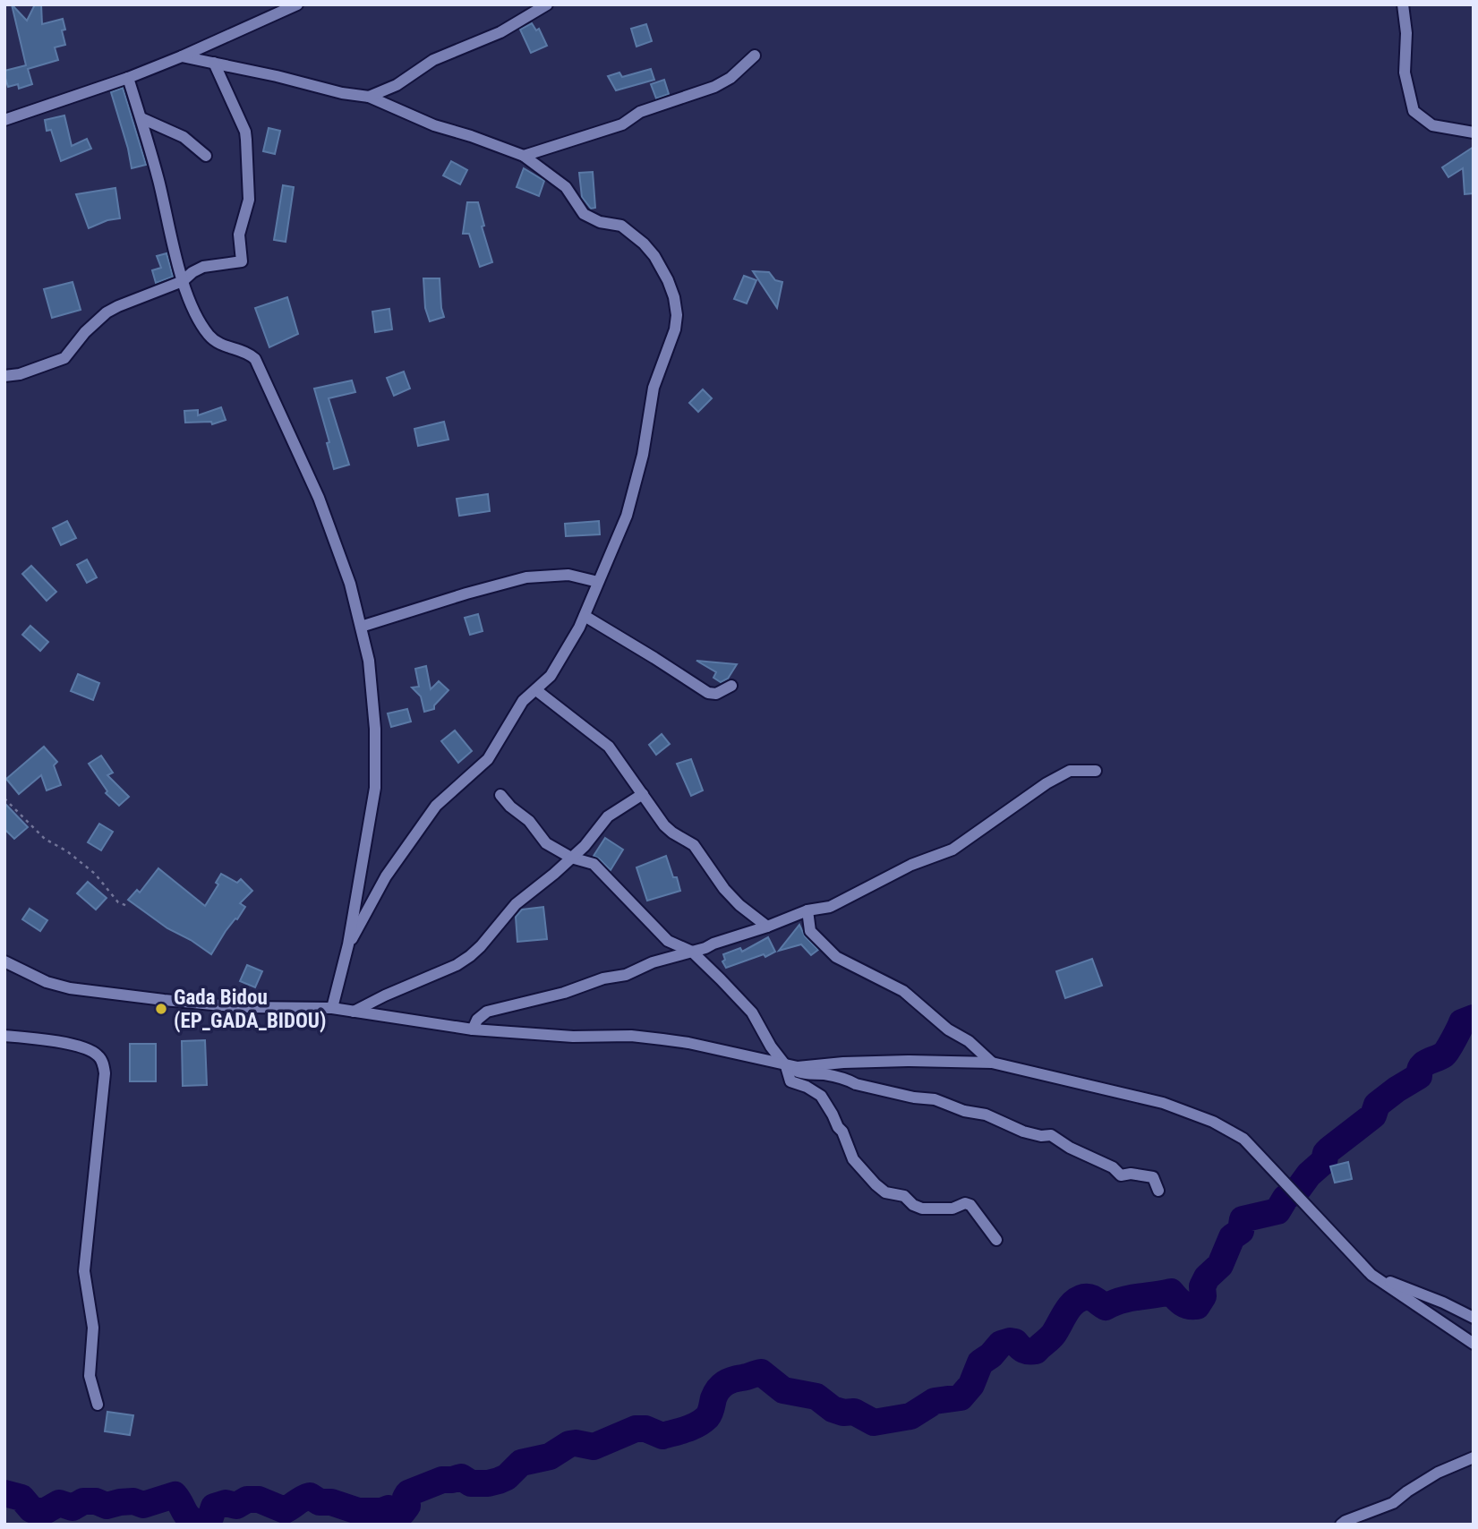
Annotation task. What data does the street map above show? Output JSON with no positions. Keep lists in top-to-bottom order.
{
  "places": ["Gada Bidou (EP_GADA_BIDOU)"]
}
